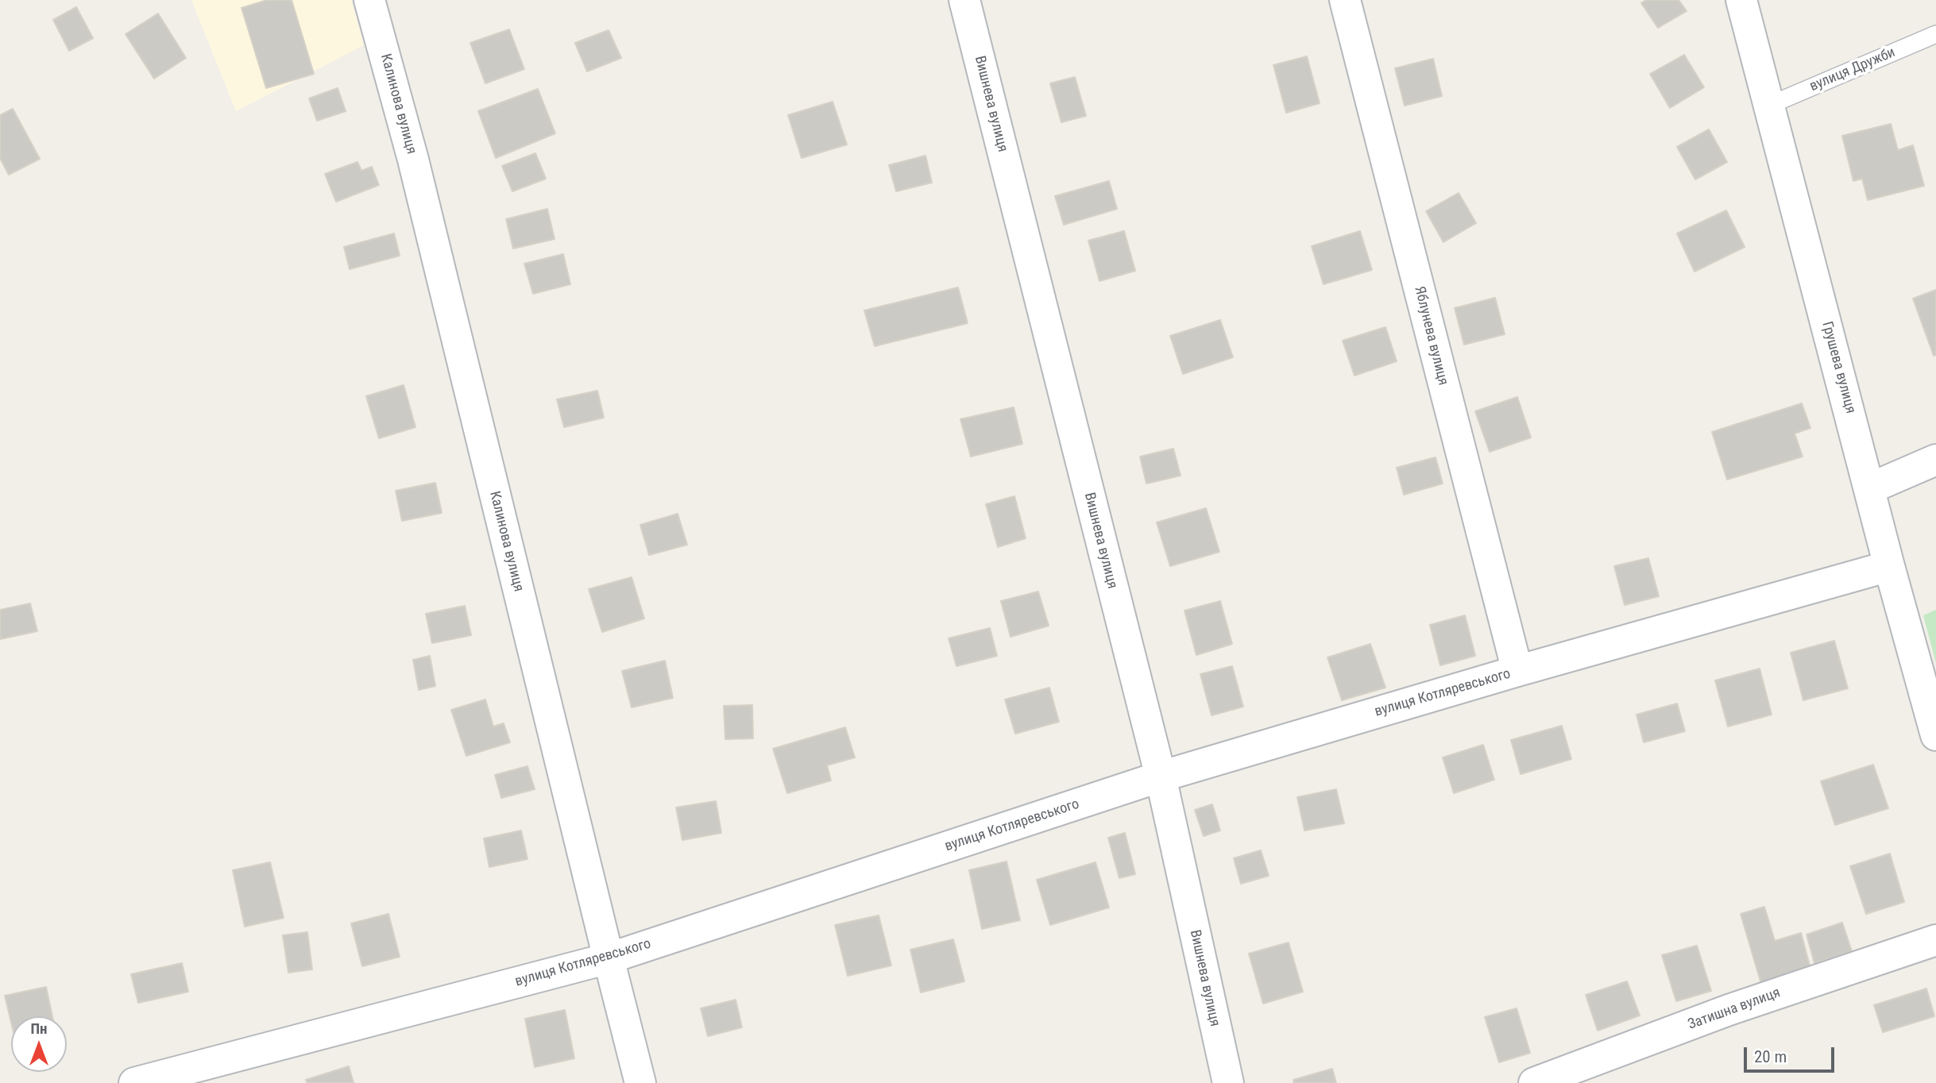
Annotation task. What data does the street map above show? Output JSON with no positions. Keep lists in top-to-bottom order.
{
  "streets": {
    "street": [
      "Калинова вулиця",
      "Вишнева вулиця",
      "Яблунева вулиця",
      "Грушева вулиця",
      "вулиця Котляревського",
      "Затишна вулиця"
    ],
    "lane": ["вулиця Дружби"]
  },
  "crossings": [
    ["вулиця Дружби", "Грушева вулиця"],
    ["Калинова вулиця", "вулиця Котляревського"],
    ["Вишнева вулиця", "вулиця Котляревського"],
    ["Яблунева вулиця", "вулиця Котляревського"],
    ["Грушева вулиця", "вулиця Котляревського"]
  ],
  "scale_bar": "20 m",
  "north": "top"
}
